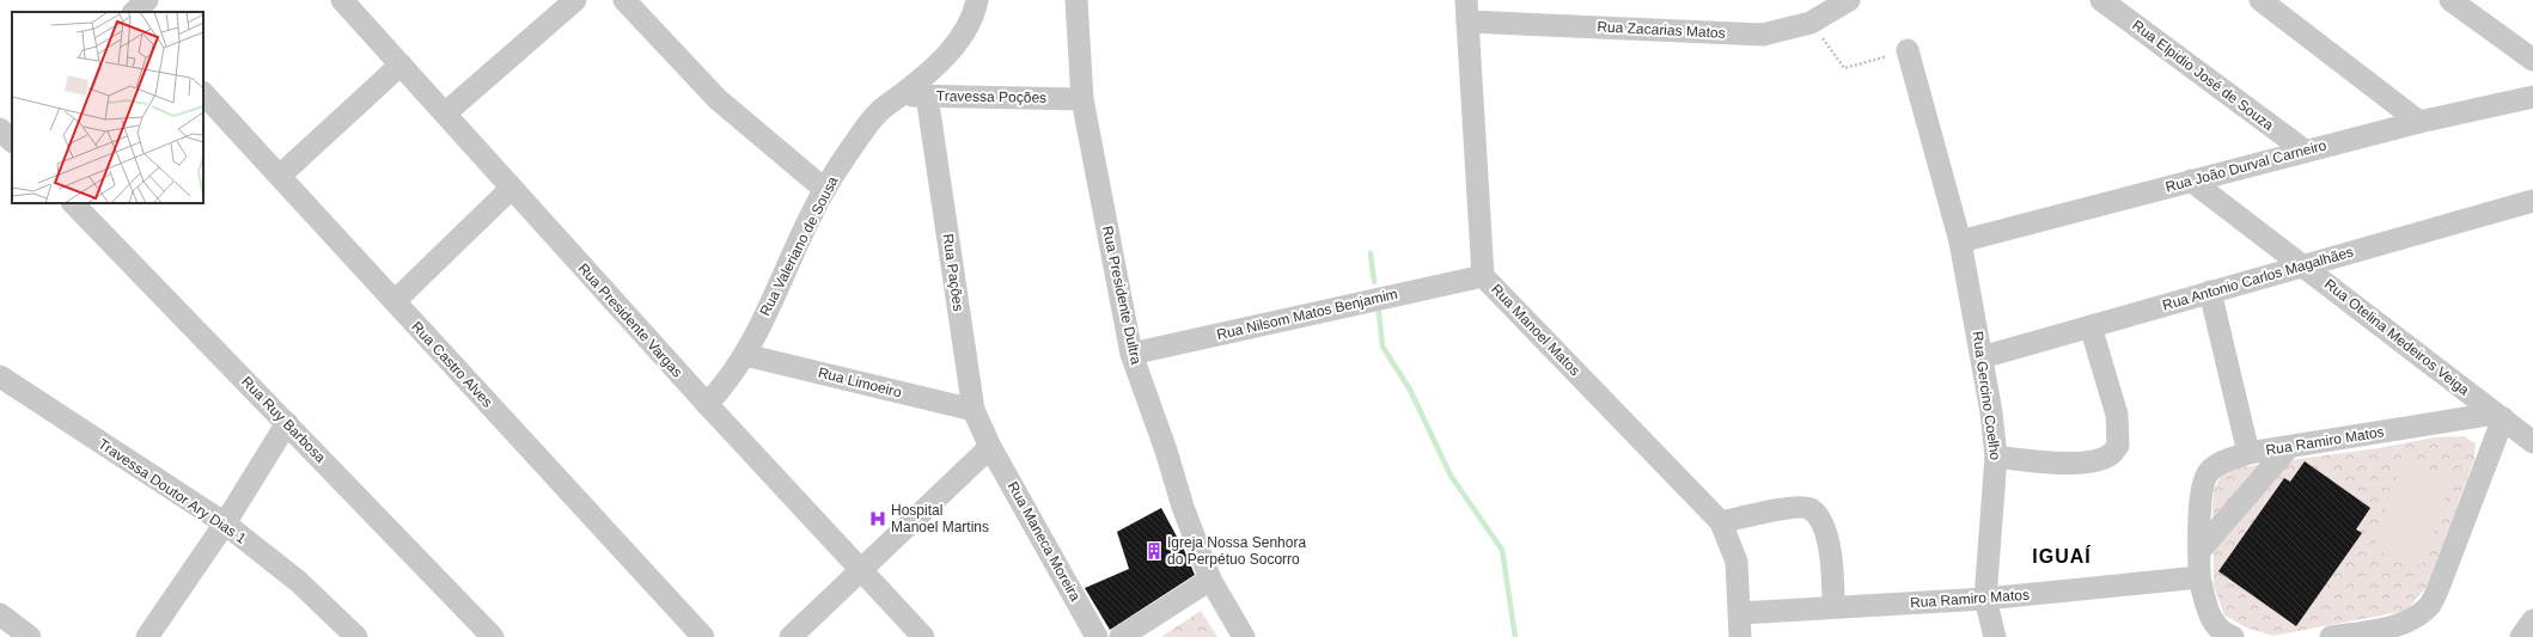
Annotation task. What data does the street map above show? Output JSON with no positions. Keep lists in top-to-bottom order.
{
  "streets": {
    "street": [
      "Rua Zacarias Matos",
      "Rua Elpidio José de Souza",
      "Travessa Poções",
      "Rua João Durval Carneiro",
      "Rua Valeriano de Sousa",
      "Rua Pações",
      "Rua Antonio Carlos Magalhães",
      "Rua Presidente Dultra",
      "Rua Nilsom Matos Benjamim",
      "Rua Presidente Vargas",
      "Rua Manoel Matos",
      "Rua Otelina Medeiros Veiga",
      "Rua Castro Alves",
      "Rua Limoeiro",
      "Rua Gercino Coelho",
      "Rua Ruy Barbosa",
      "Rua Ramiro Matos",
      "Travessa Doutor Ary Dias 1",
      "Rua Maneca Moreira"
    ]
  },
  "crossings": [
    ["Rua Zacarias Matos", "Rua Manoel Matos"],
    ["Rua Elpidio José de Souza", "Rua João Durval Carneiro"],
    ["Travessa Poções", "Rua Valeriano de Sousa"],
    ["Travessa Poções", "Rua Pações"],
    ["Travessa Poções", "Rua Presidente Dultra"],
    ["Rua João Durval Carneiro", "Rua Otelina Medeiros Veiga"],
    ["Rua João Durval Carneiro", "Rua Gercino Coelho"],
    ["Rua Valeriano de Sousa", "Rua Presidente Vargas"],
    ["Rua Valeriano de Sousa", "Rua Limoeiro"],
    ["Rua Pações", "Rua Limoeiro"],
    ["Rua Pações", "Rua Maneca Moreira"],
    ["Rua Antonio Carlos Magalhães", "Rua Otelina Medeiros Veiga"],
    ["Rua Antonio Carlos Magalhães", "Rua Gercino Coelho"],
    ["Rua Presidente Dultra", "Rua Nilsom Matos Benjamim"],
    ["Rua Nilsom Matos Benjamim", "Rua Manoel Matos"],
    ["Rua Otelina Medeiros Veiga", "Rua Ramiro Matos"],
    ["Rua Gercino Coelho", "Rua Ramiro Matos"]
  ],
  "districts": ["IGUAÍ"],
  "places": {
    "hospital": ["Hospital Manoel Martins"],
    "building": ["Igreja Nossa Senhora do Perpétuo Socorro"]
  }
}
